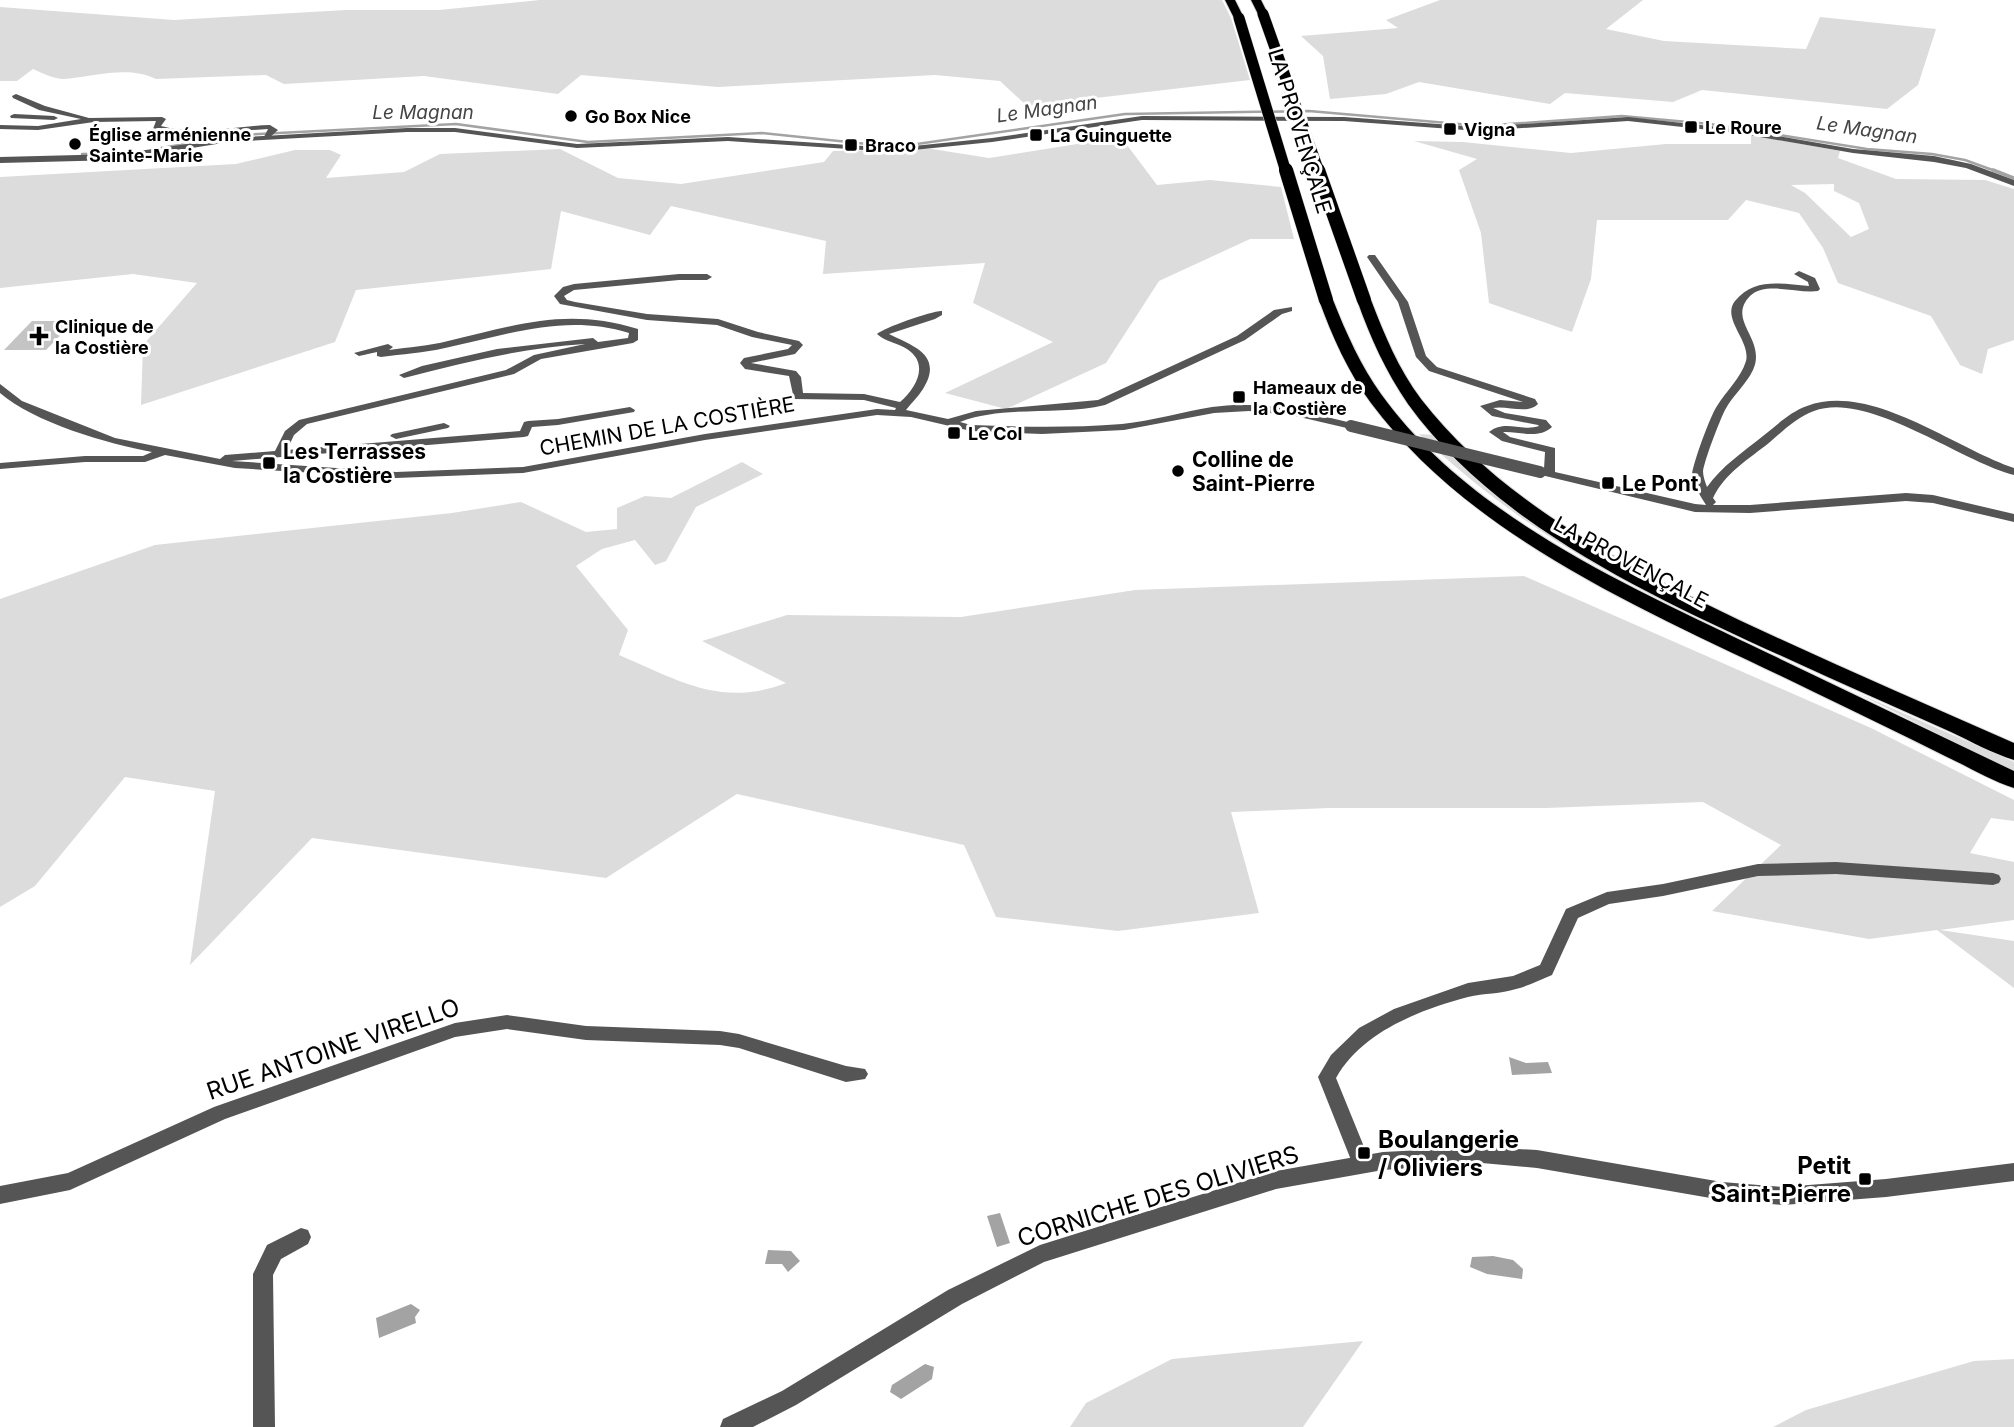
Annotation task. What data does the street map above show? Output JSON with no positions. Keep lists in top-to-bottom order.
{
  "streets": {
    "highway": ["LA PROVENÇALE"],
    "street": ["CHEMIN DE LA COSTIÈRE", "RUE ANTOINE VIRELLO", "CORNICHE DES OLIVIERS"]
  },
  "water": ["Le Magnan"],
  "places": {
    "other": ["Go Box Nice", "Église arménienne Sainte-Marie", "Colline de Saint-Pierre"],
    "transit": [
      "Le Roure",
      "Vigna",
      "La Guinguette",
      "Braco",
      "Hameaux de la Costière",
      "Le Col",
      "Les Terrasses la Costière",
      "Le Pont",
      "Boulangerie / Oliviers",
      "Petit Saint-Pierre"
    ],
    "health": ["Clinique de la Costière"]
  }
}
